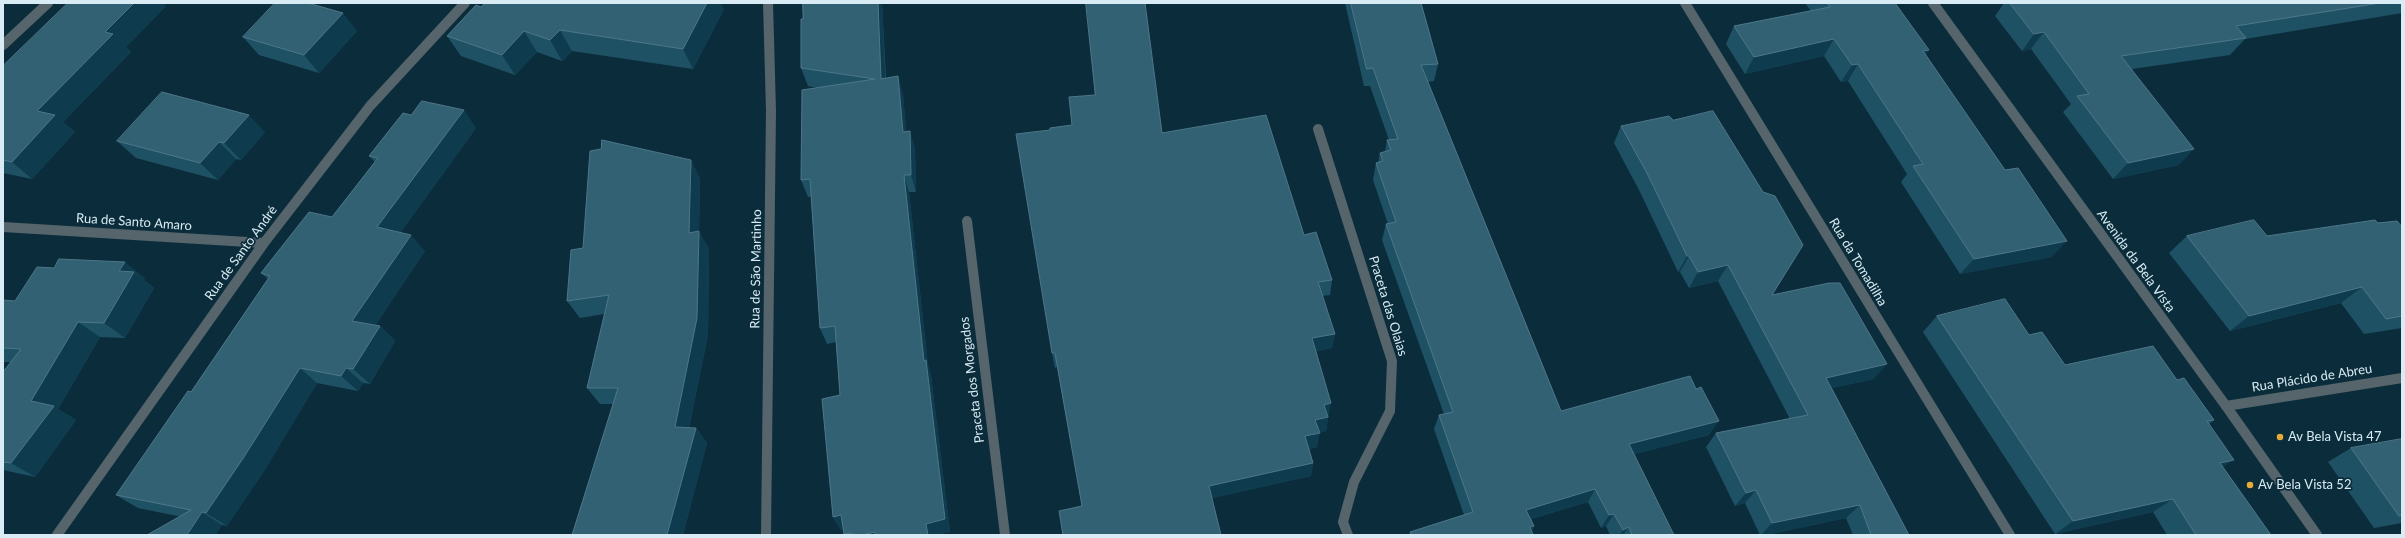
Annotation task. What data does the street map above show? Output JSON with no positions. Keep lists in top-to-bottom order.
{
  "streets": {
    "street": [
      "Rua de Santo Amaro",
      "Rua de Santo André",
      "Avenida da Bela Vista",
      "Rua da Tomadilha",
      "Rua de São Martinho",
      "Praceta das Olaias",
      "Rua Plácido de Abreu",
      "Praceta dos Morgados"
    ]
  },
  "crossings": [
    ["Rua de Santo Amaro", "Rua de Santo André"],
    ["Avenida da Bela Vista", "Rua Plácido de Abreu"]
  ],
  "places": ["Av Bela Vista 47", "Av Bela Vista 52"]
}
